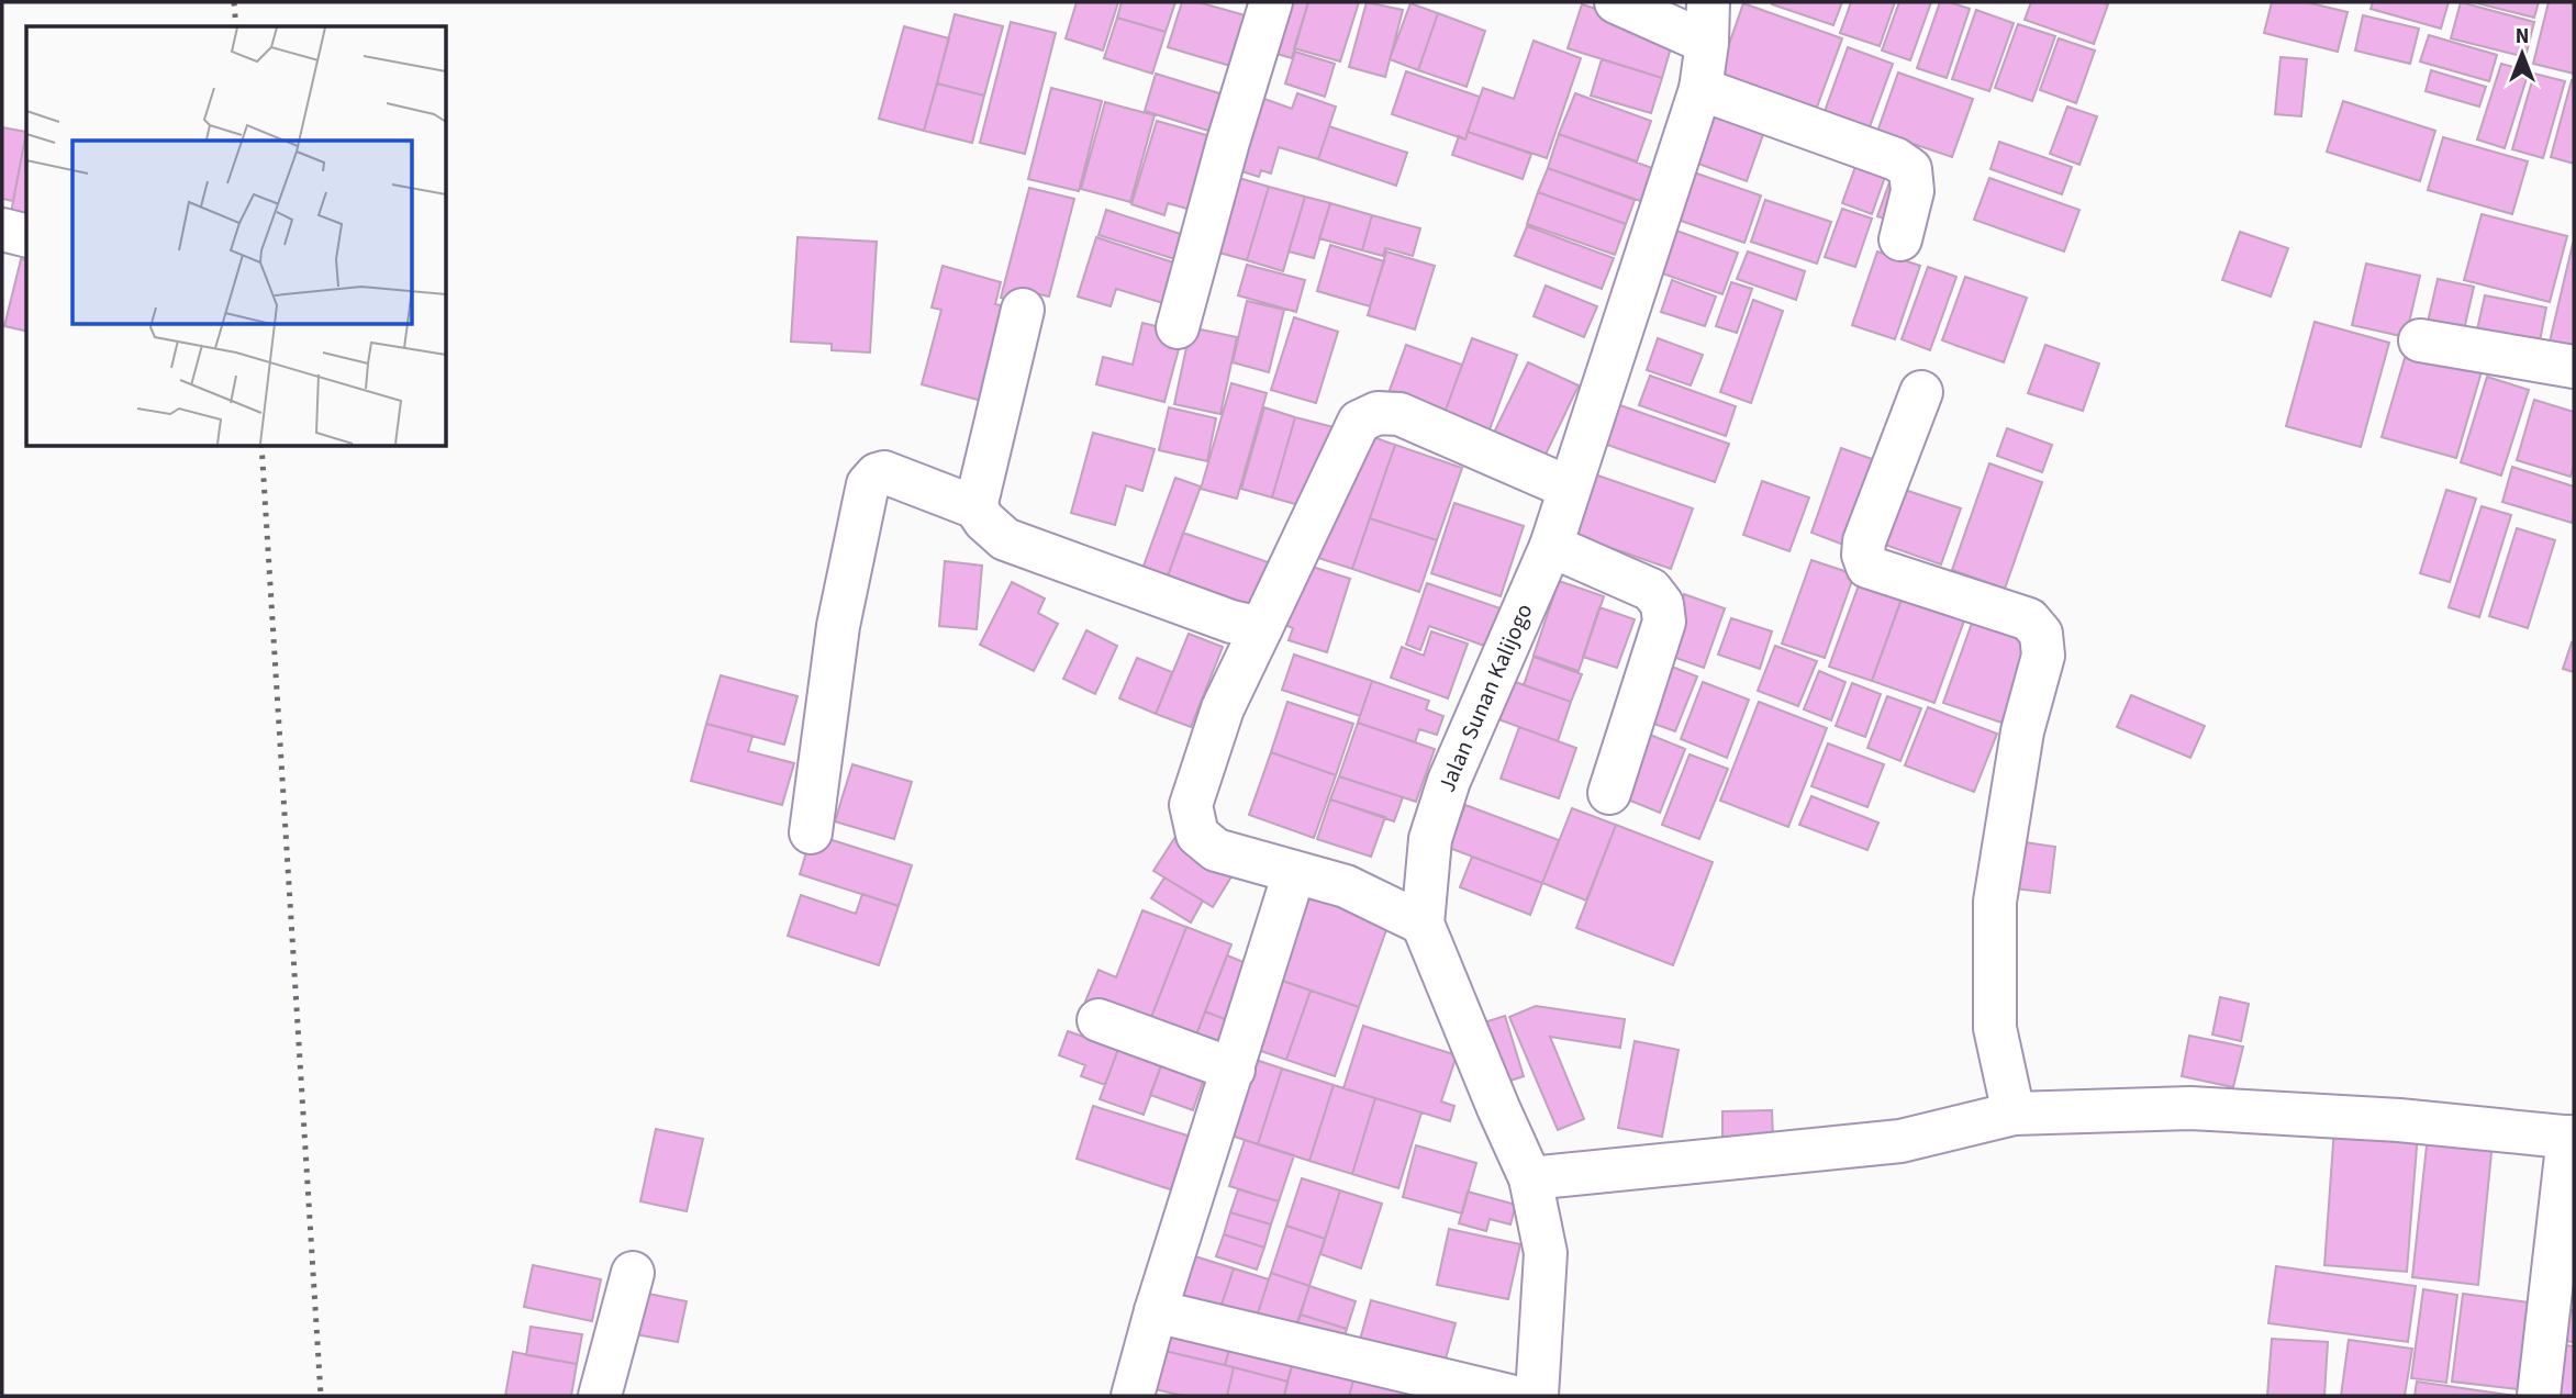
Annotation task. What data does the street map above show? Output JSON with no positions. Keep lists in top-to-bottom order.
{
  "streets": {
    "street": ["Jalan Sunan Kalijogo"]
  },
  "north": "top"
}
